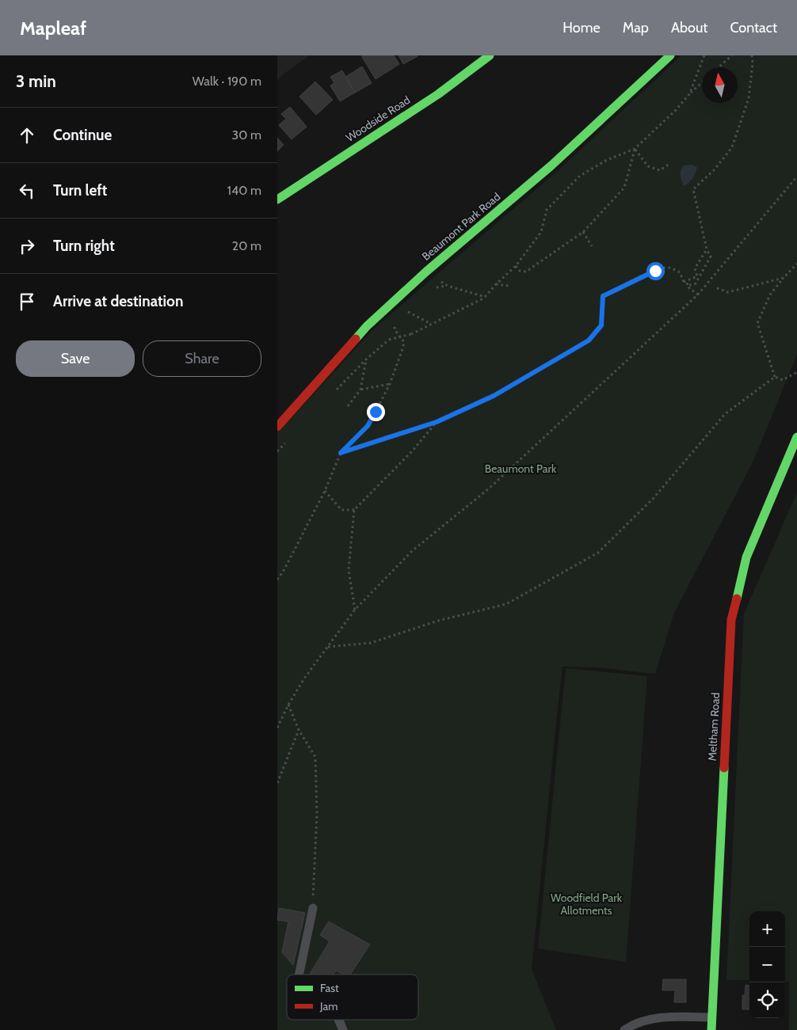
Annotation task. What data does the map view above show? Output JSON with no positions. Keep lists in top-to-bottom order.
{
  "streets": {
    "street": ["Woodside Road", "Beaumont Park Road", "Meltham Road"]
  },
  "parks": ["Beaumont Park", "Woodfield Park Allotments"],
  "legend": ["Fast", "Jam"],
  "north": "top",
  "page": {
    "header": "Mapleaf",
    "nav": [
      "Home",
      "Map",
      "About",
      "Contact"
    ],
    "heading": ["3 min", "Walk · 190 m"],
    "list": [
      ["Continue", "30 m"],
      ["Turn left", "140 m"],
      ["Turn right", "20 m"],
      "Arrive at destination"
    ],
    "buttons": ["Save", "Share"],
    "map_buttons": ["+", "−"]
  }
}
